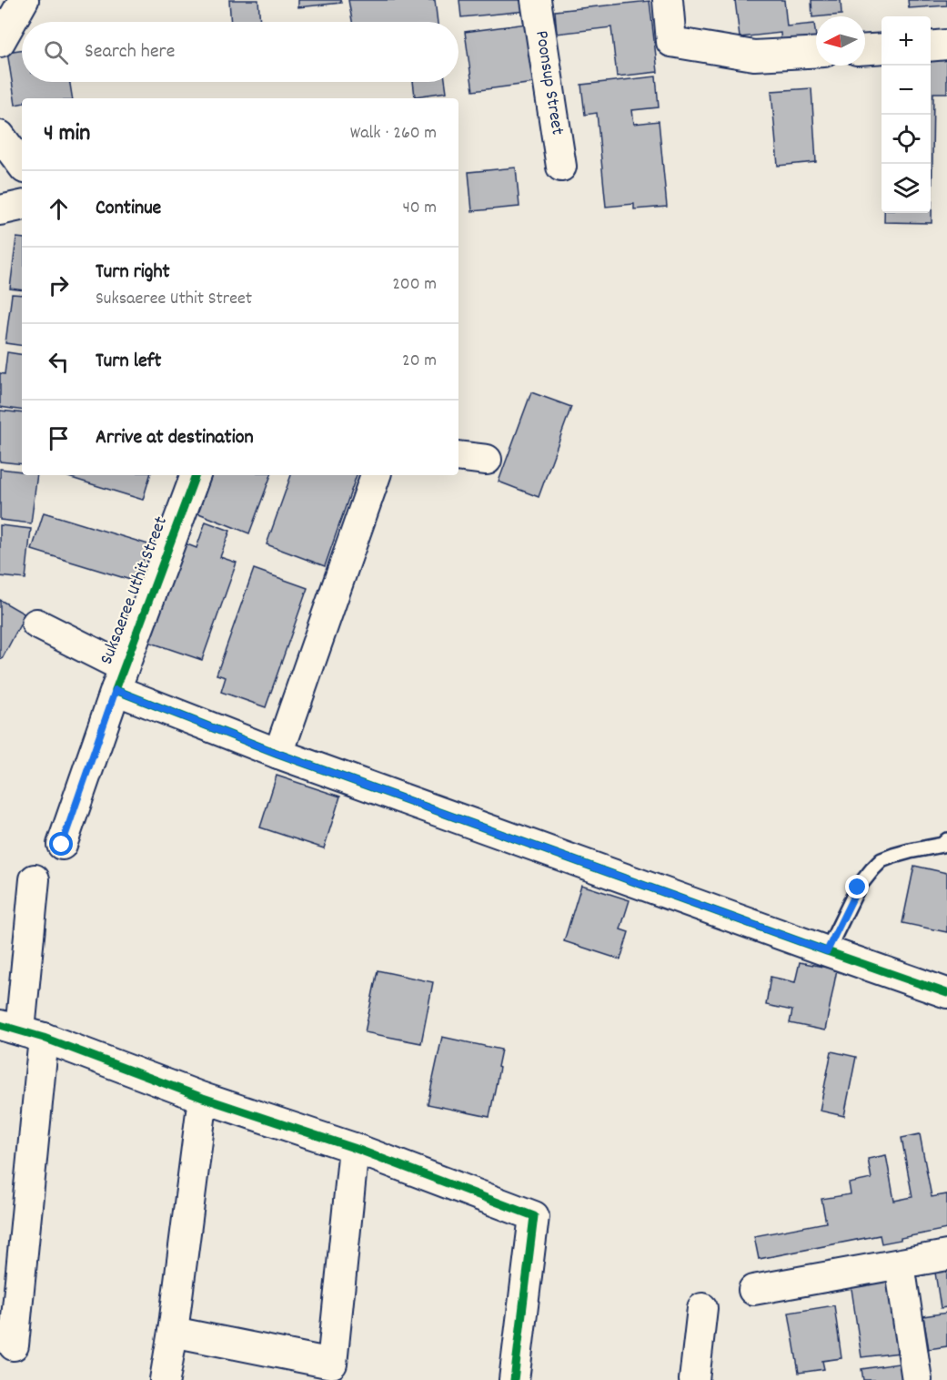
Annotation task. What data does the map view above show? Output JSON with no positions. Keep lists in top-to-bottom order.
{
  "streets": {
    "street": ["Poonsup Street", "Suksaeree Uthit Street"]
  },
  "north": "left",
  "page": {
    "map_buttons": ["+", "−"],
    "search": "Search here",
    "heading": ["4 min", "Walk · 260 m"],
    "list": [
      ["Continue", "40 m"],
      ["Turn right", "Suksaeree Uthit Street", "200 m"],
      ["Turn left", "20 m"],
      "Arrive at destination"
    ]
  }
}
